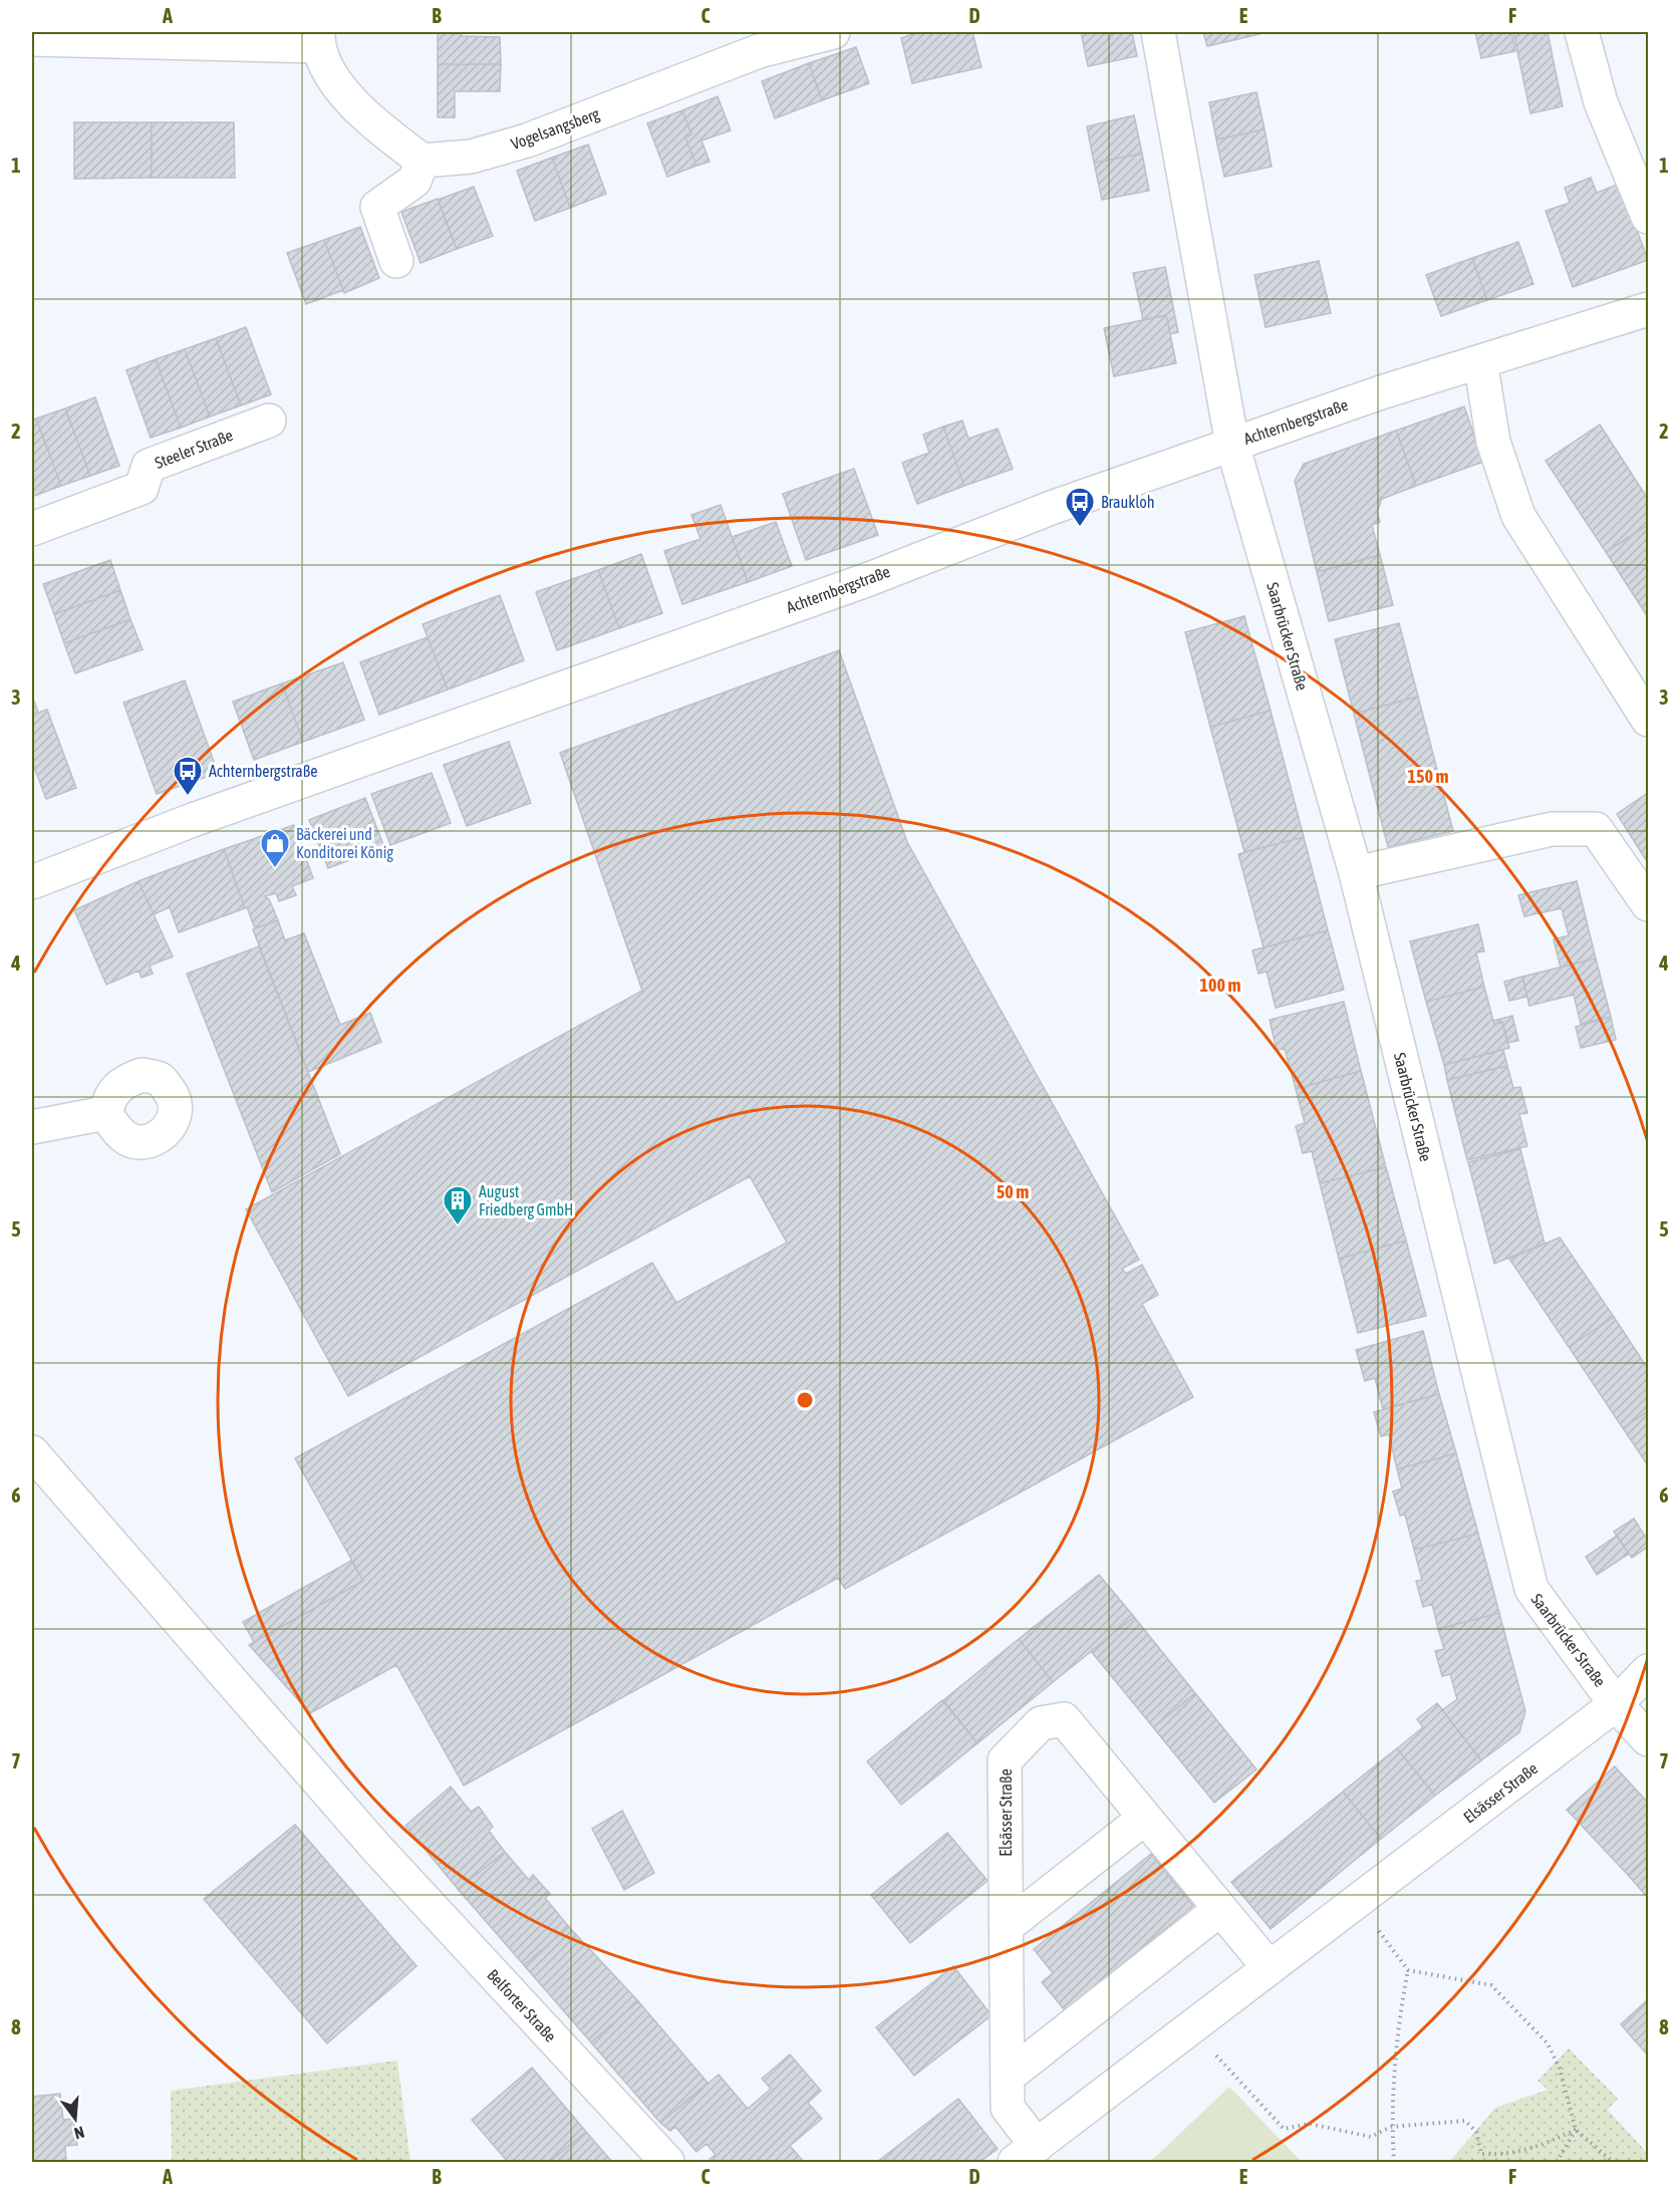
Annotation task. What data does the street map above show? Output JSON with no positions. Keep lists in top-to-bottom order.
{
  "streets": {
    "street": [
      "Vogelsangsberg",
      "Achternbergstraße",
      "Steeler Straße",
      "Saarbrücker Straße",
      "Elsässer Straße",
      "Belforter Straße"
    ]
  },
  "crossings": [
    ["Achternbergstraße", "Saarbrücker Straße"],
    ["Saarbrücker Straße", "Elsässer Straße"]
  ],
  "places": {
    "bus stop": ["Braukloh", "Achternbergstraße"],
    "shop": ["Bäckerei und Konditorei König"],
    "building": ["August Friedberg GmbH"]
  },
  "north": "bottom",
  "grid": {
    "columns": [
      "A",
      "B",
      "C",
      "D",
      "E",
      "F"
    ],
    "rows": [
      "1",
      "2",
      "3",
      "4",
      "5",
      "6",
      "7",
      "8"
    ]
  },
  "rings": ["150 m", "100 m", "50 m"]
}
